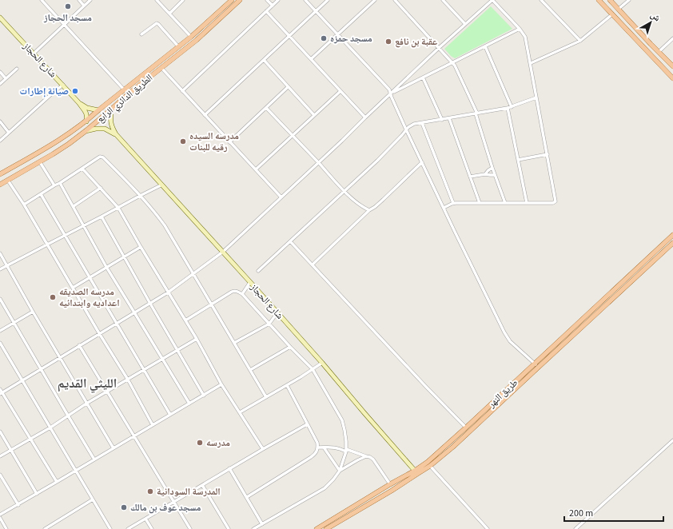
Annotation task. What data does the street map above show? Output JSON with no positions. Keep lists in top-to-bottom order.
{
  "streets": {
    "main road": ["شارع الحجاز", "الطريق الدائري الرابع", "طريق النهر"]
  },
  "crossings": [
    ["شارع الحجاز", "الطريق الدائري الرابع"],
    ["شارع الحجاز", "طريق النهر"]
  ],
  "districts": ["الليثي القديم"],
  "places": [
    "مسجد الحجاز",
    "مسجد حمزه",
    "عقبة بن نافع",
    "صيانة إطارات",
    "مدرسه السيده رقيه للبنات",
    "مدرسه الصديقه اعداديه وابتدائيه",
    "مدرسه",
    "المدرسة السودانية",
    "مسجد عوف بن مالك"
  ],
  "scale_bar": "200 m",
  "north": "top right"
}
